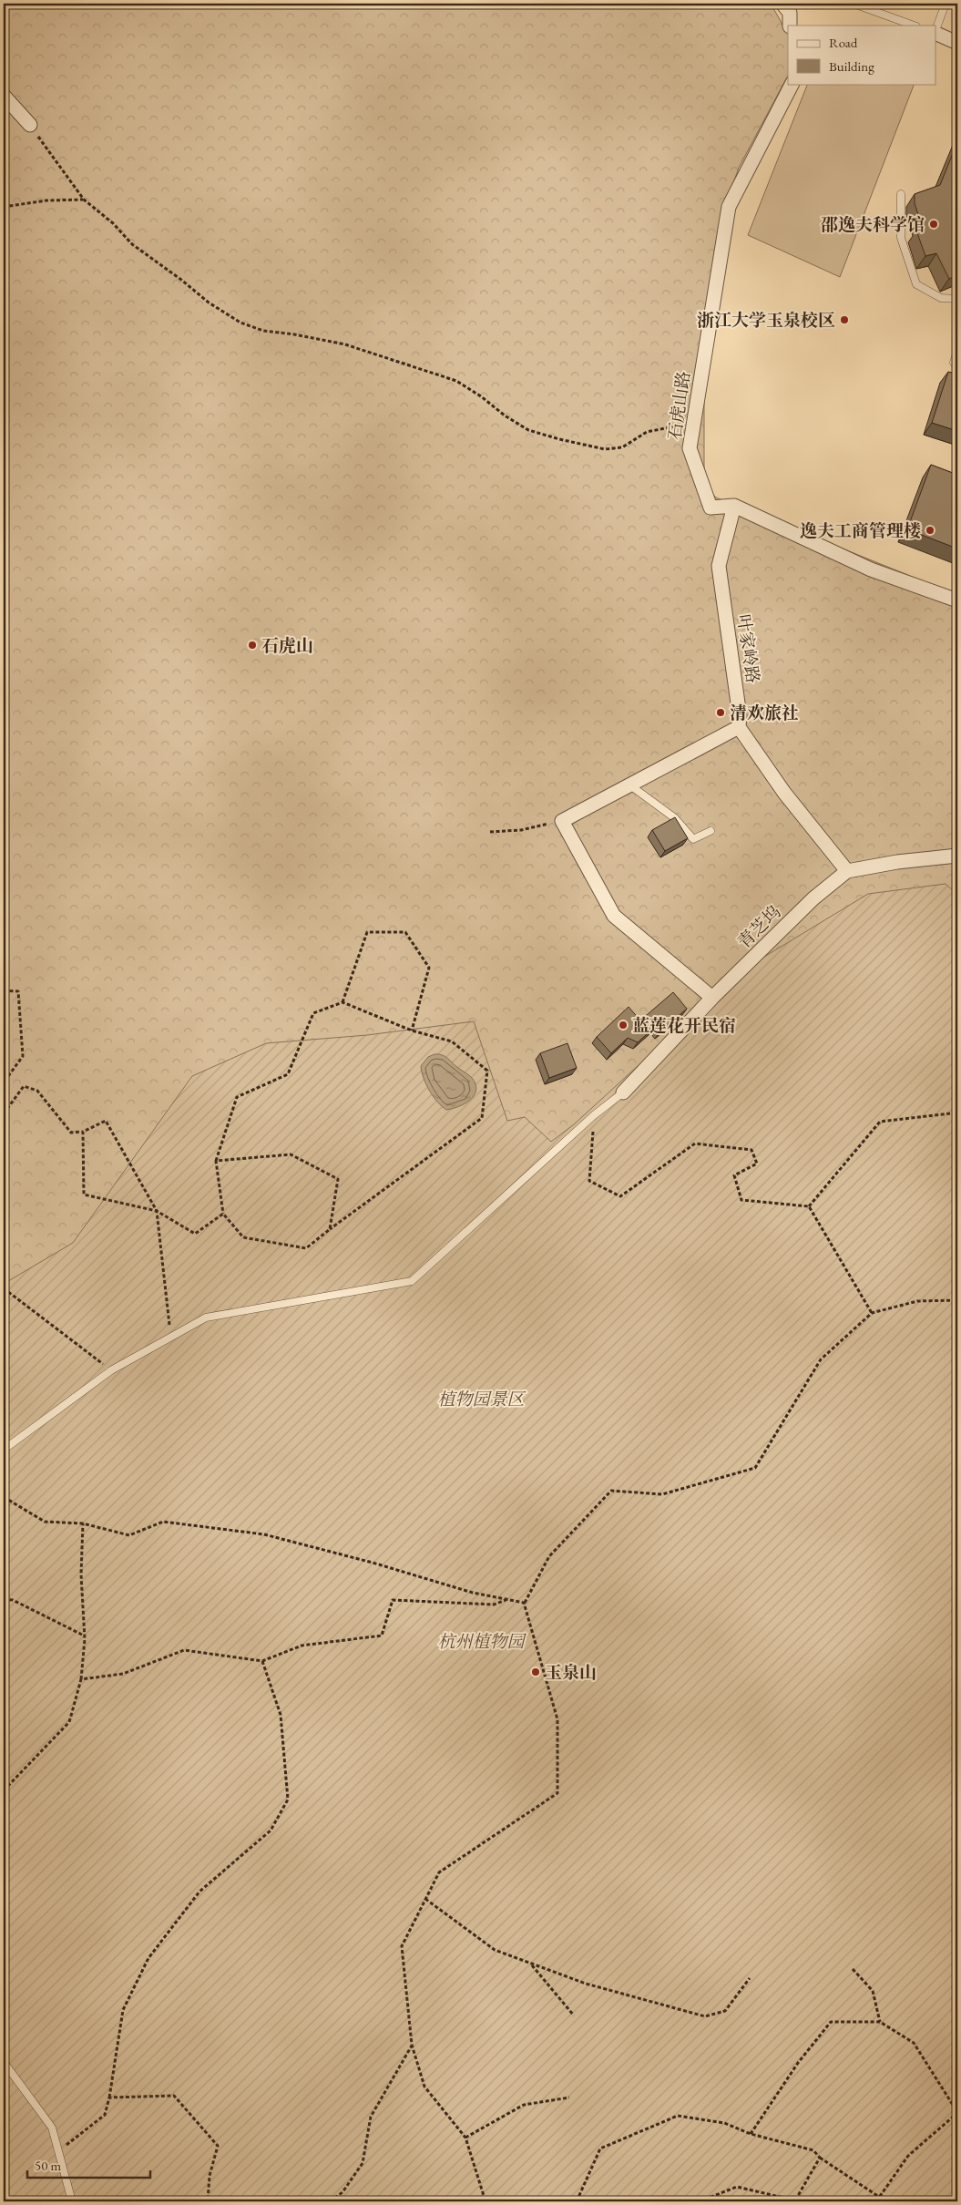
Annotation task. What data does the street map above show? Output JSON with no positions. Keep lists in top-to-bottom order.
{
  "streets": {
    "street": ["石虎山路", "叶家岭路", "青芝坞"]
  },
  "crossings": [
    ["石虎山路", "叶家岭路"]
  ],
  "parks": ["植物园景区", "杭州植物园"],
  "places": [
    "邵逸夫科学馆",
    "浙江大学玉泉校区",
    "逸夫工商管理楼",
    "石虎山",
    "清欢旅社",
    "蓝莲花开民宿",
    "玉泉山"
  ],
  "legend": ["Road", "Building"],
  "scale_bar": "50 m"
}
